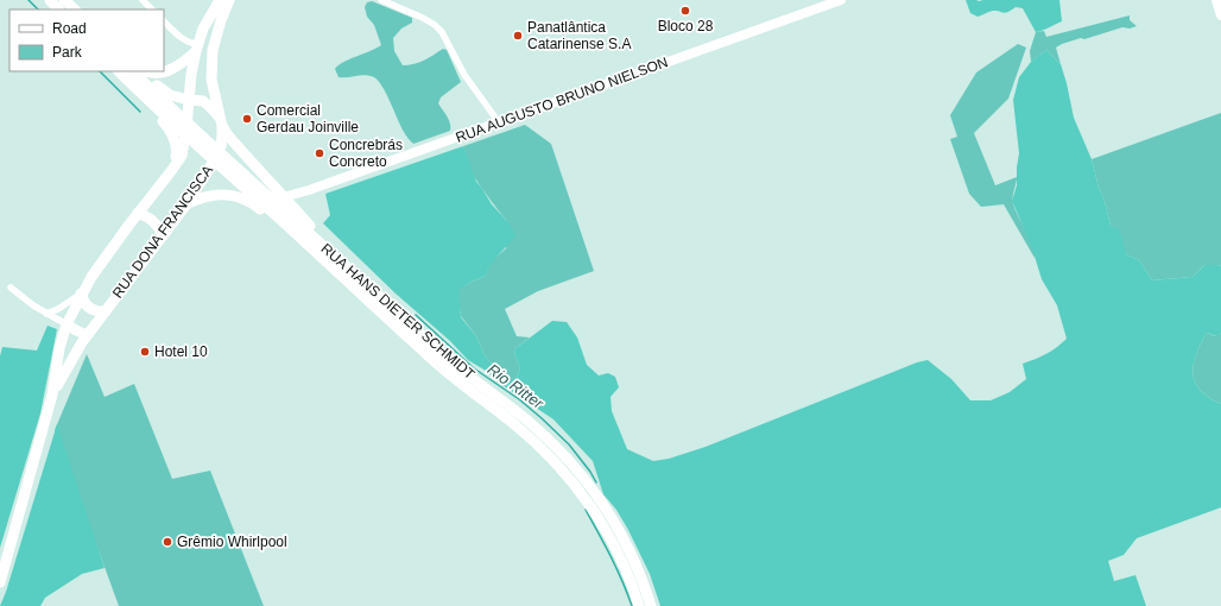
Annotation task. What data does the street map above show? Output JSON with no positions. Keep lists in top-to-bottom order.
{
  "streets": {
    "main road": ["RUA AUGUSTO BRUNO NIELSON", "RUA DONA FRANCISCA", "RUA HANS DIETER SCHMIDT"]
  },
  "water": ["Rio Ritter"],
  "places": [
    "Bloco 28",
    "Panatlântica Catarinense S.A",
    "Comercial Gerdau Joinville",
    "Concrebrás Concreto",
    "Hotel 10",
    "Grêmio Whirlpool"
  ],
  "legend": ["Road", "Park"]
}
